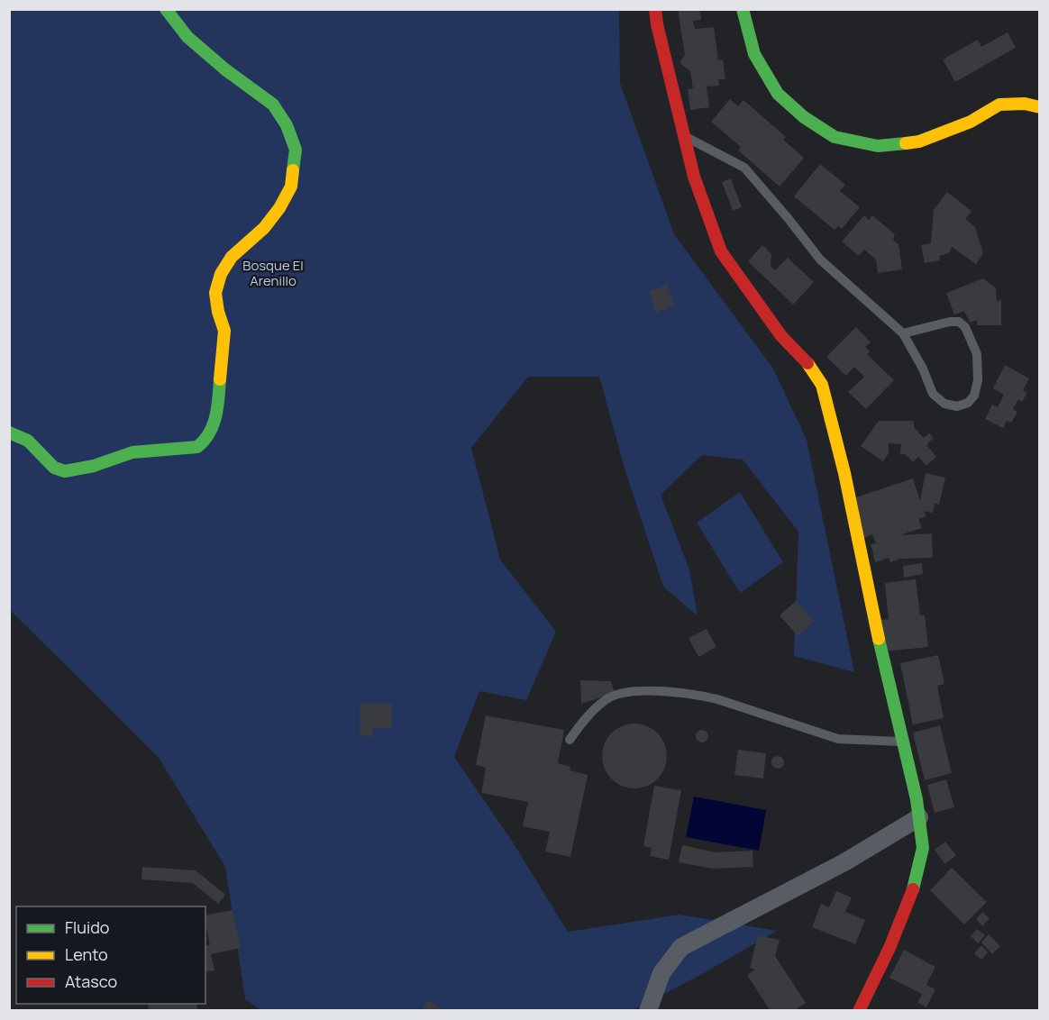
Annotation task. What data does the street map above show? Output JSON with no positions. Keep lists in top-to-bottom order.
{
  "parks": ["Bosque El Arenillo"],
  "legend": ["Fluido", "Lento", "Atasco"]
}
